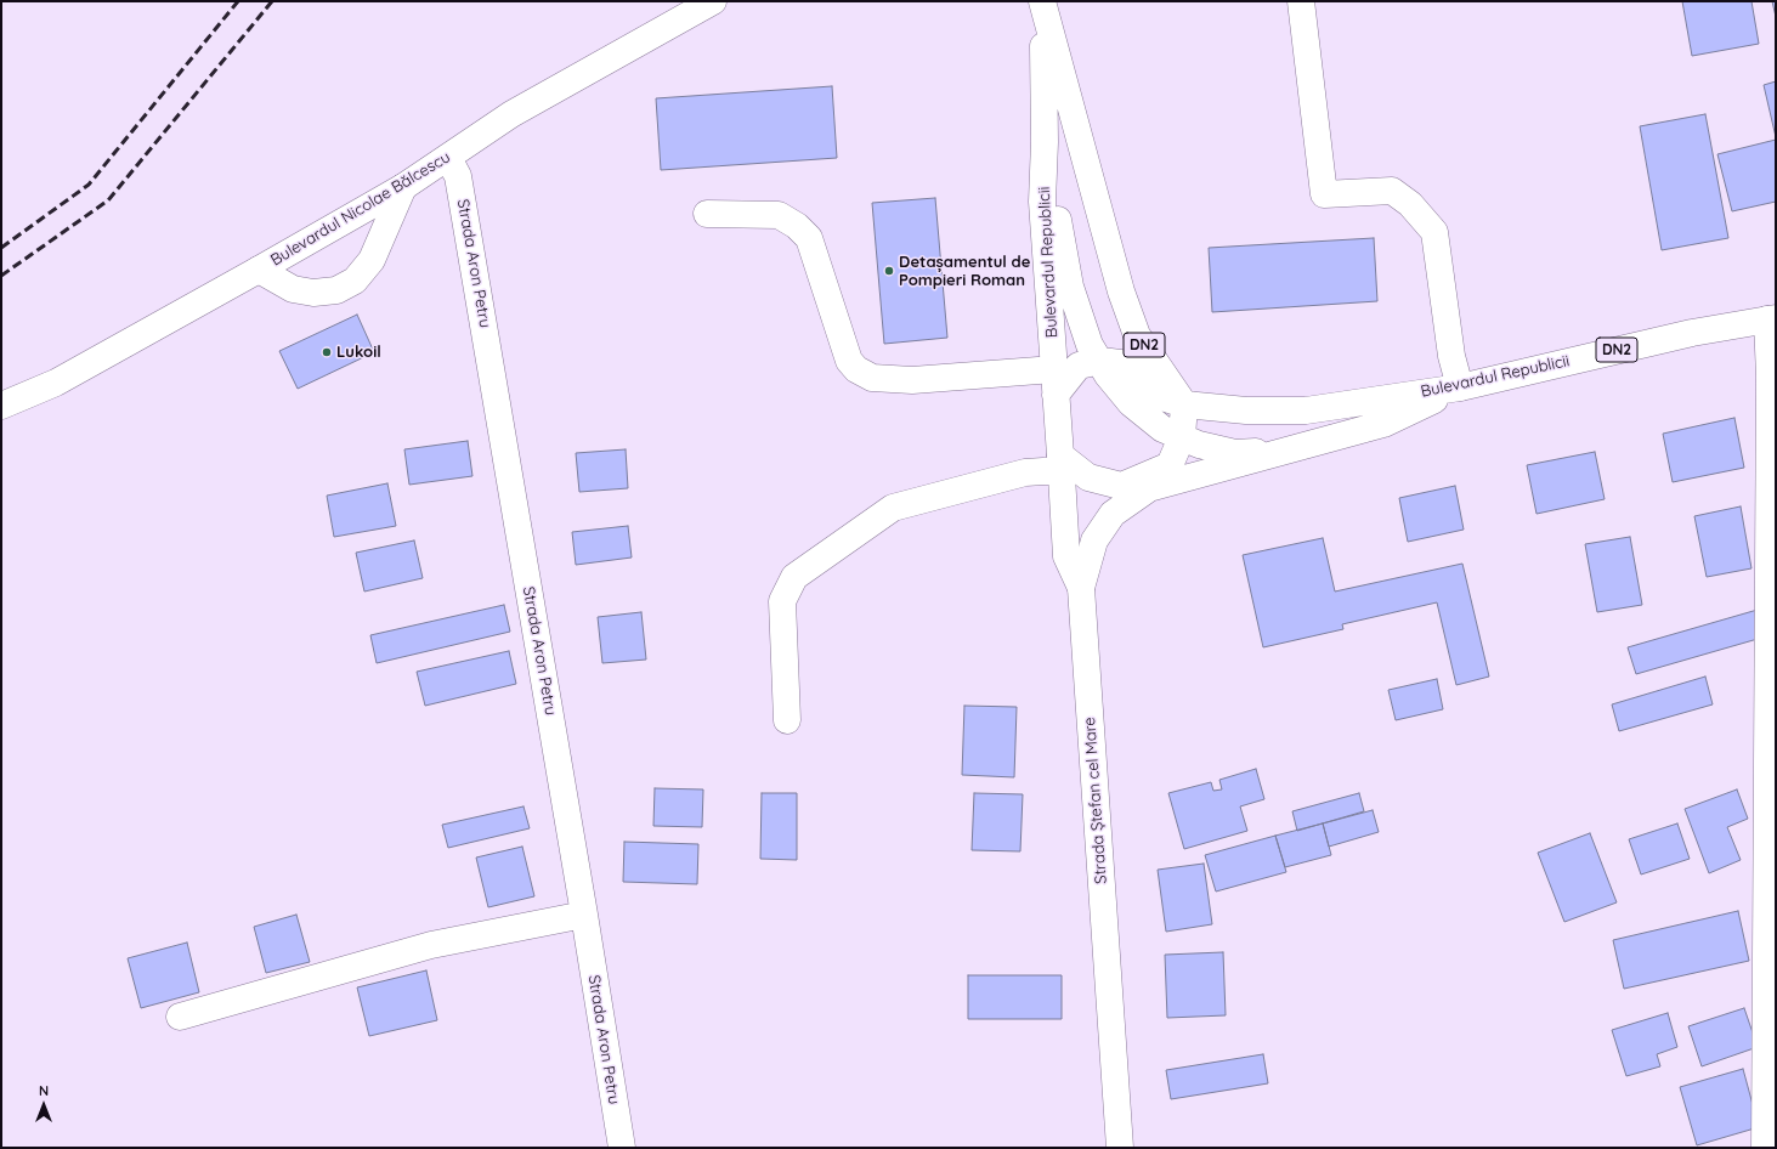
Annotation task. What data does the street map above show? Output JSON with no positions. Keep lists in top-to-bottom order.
{
  "streets": {
    "main road": [
      "Bulevardul Nicolae Bălcescu",
      "Bulevardul Republicii",
      "Strada Aron Petru",
      "DN2",
      "Strada Ștefan cel Mare"
    ]
  },
  "crossings": [
    ["Bulevardul Nicolae Bălcescu", "Strada Aron Petru"],
    ["Bulevardul Republicii", "DN2"],
    ["Bulevardul Republicii", "Strada Ștefan cel Mare"]
  ],
  "places": ["Detașamentul de Pompieri Roman", "Lukoil"],
  "north": "top"
}
